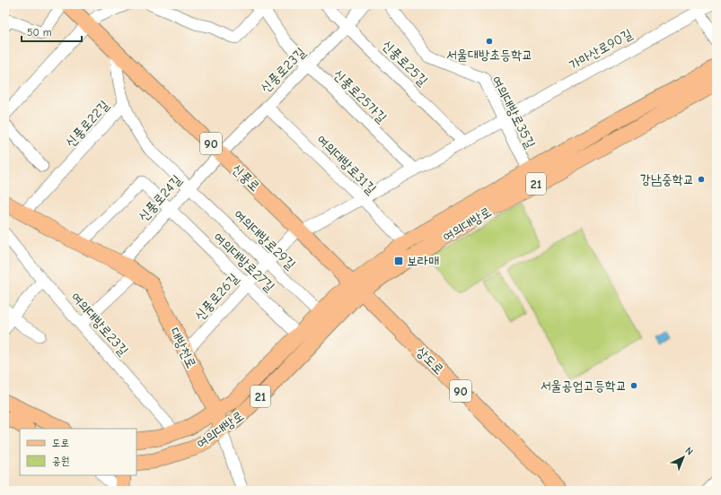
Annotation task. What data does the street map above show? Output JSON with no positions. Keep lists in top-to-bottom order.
{
  "streets": {
    "main road": [
      "90",
      "신풍로",
      "21",
      "여의대방로",
      "대방천로",
      "상도로"
    ],
    "street": [
      "가마산로90길",
      "신풍로25길",
      "신풍로23길",
      "신풍로25가길",
      "여의대방로35길",
      "신풍로22길",
      "여의대방로31길",
      "신풍로24길",
      "여의대방로29길",
      "여의대방로27길",
      "신풍로26길",
      "여의대방로23길"
    ]
  },
  "crossings": [
    ["가마산로90길", "여의대방로35길"],
    ["신풍로25길", "신풍로23길"],
    ["신풍로23길", "신풍로25가길"],
    ["신풍로23길", "여의대방로31길"],
    ["신풍로23길", "신풍로"],
    ["신풍로23길", "신풍로24길"],
    ["여의대방로35길", "여의대방로"],
    ["신풍로22길", "신풍로"],
    ["신풍로22길", "신풍로24길"],
    ["신풍로22길", "여의대방로29길"],
    ["신풍로22길", "대방천로"],
    ["여의대방로31길", "여의대방로"],
    ["신풍로", "신풍로24길"],
    ["신풍로", "여의대방로"],
    ["신풍로", "신풍로26길"],
    ["신풍로", "상도로"],
    ["신풍로24길", "여의대방로29길"],
    ["신풍로24길", "여의대방로27길"],
    ["신풍로24길", "대방천로"],
    ["여의대방로", "여의대방로29길"],
    ["여의대방로", "여의대방로27길"],
    ["여의대방로", "여의대방로23길"],
    ["여의대방로", "대방천로"],
    ["여의대방로", "상도로"],
    ["여의대방로29길", "신풍로26길"],
    ["여의대방로27길", "신풍로26길"],
    ["신풍로26길", "대방천로"]
  ],
  "places": {
    "other": ["서울대방초등학교", "강남중학교", "서울공업고등학교"],
    "transit": ["보라매"]
  },
  "legend": ["도로", "공원"],
  "scale_bar": "50 m",
  "north": "top right"
}
